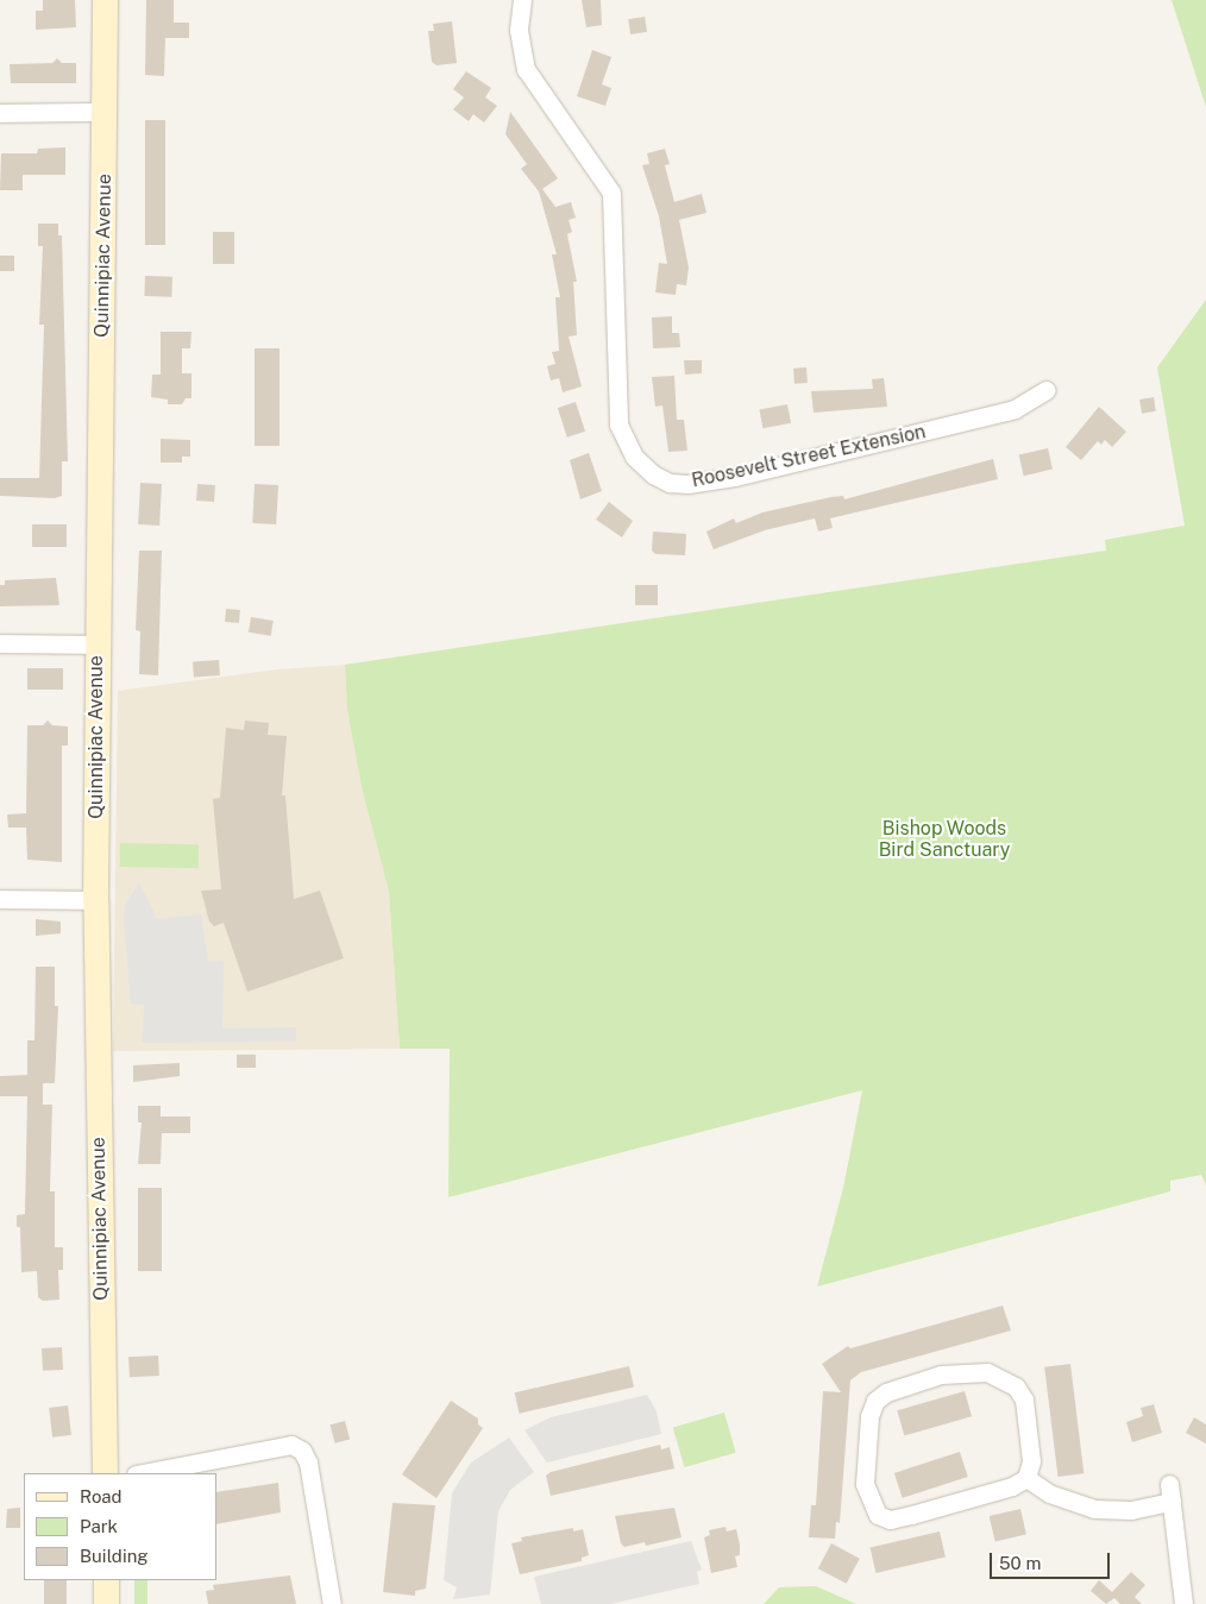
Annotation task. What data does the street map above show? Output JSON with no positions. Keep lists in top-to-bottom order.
{
  "streets": {
    "main road": ["Quinnipiac Avenue"],
    "street": ["Roosevelt Street Extension"]
  },
  "parks": ["Bishop Woods Bird Sanctuary"],
  "legend": ["Road", "Park", "Building"],
  "scale_bar": "50 m"
}
